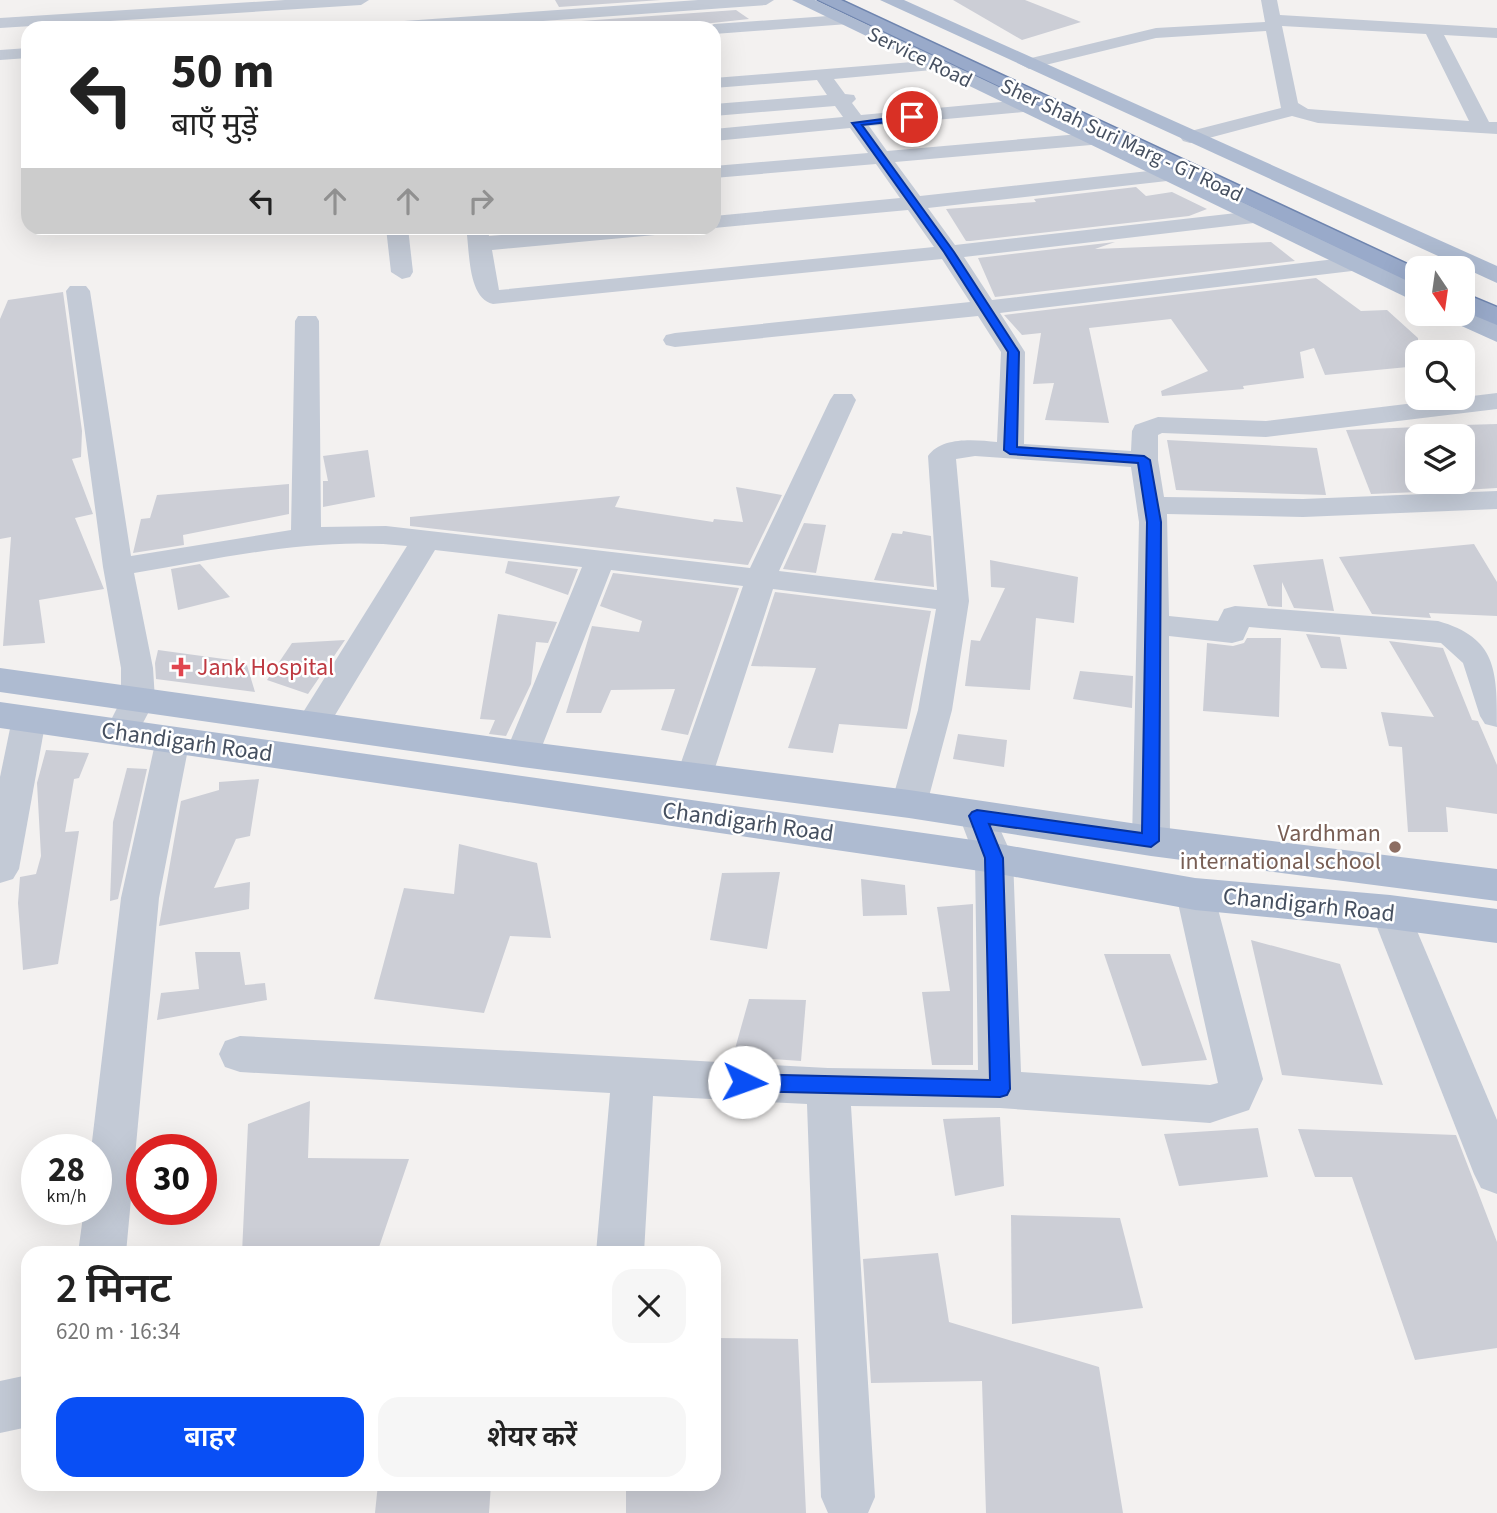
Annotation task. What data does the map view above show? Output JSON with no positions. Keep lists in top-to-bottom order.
{
  "streets": {
    "highway": ["Sher Shah Suri Marg - GT Road"],
    "main road": ["Service Road", "Chandigarh Road"]
  },
  "places": {
    "health": ["Jank Hospital"],
    "other": ["Vardhman international school"]
  },
  "north": "bottom",
  "page": {
    "turn": ["50 m", "बाएँ मुड़ें"],
    "speed": "28 km/h",
    "limit": "30",
    "heading": ["2 मिनट", "620 m · 16:34"],
    "buttons": ["बाहर", "शेयर करें"]
  }
}
